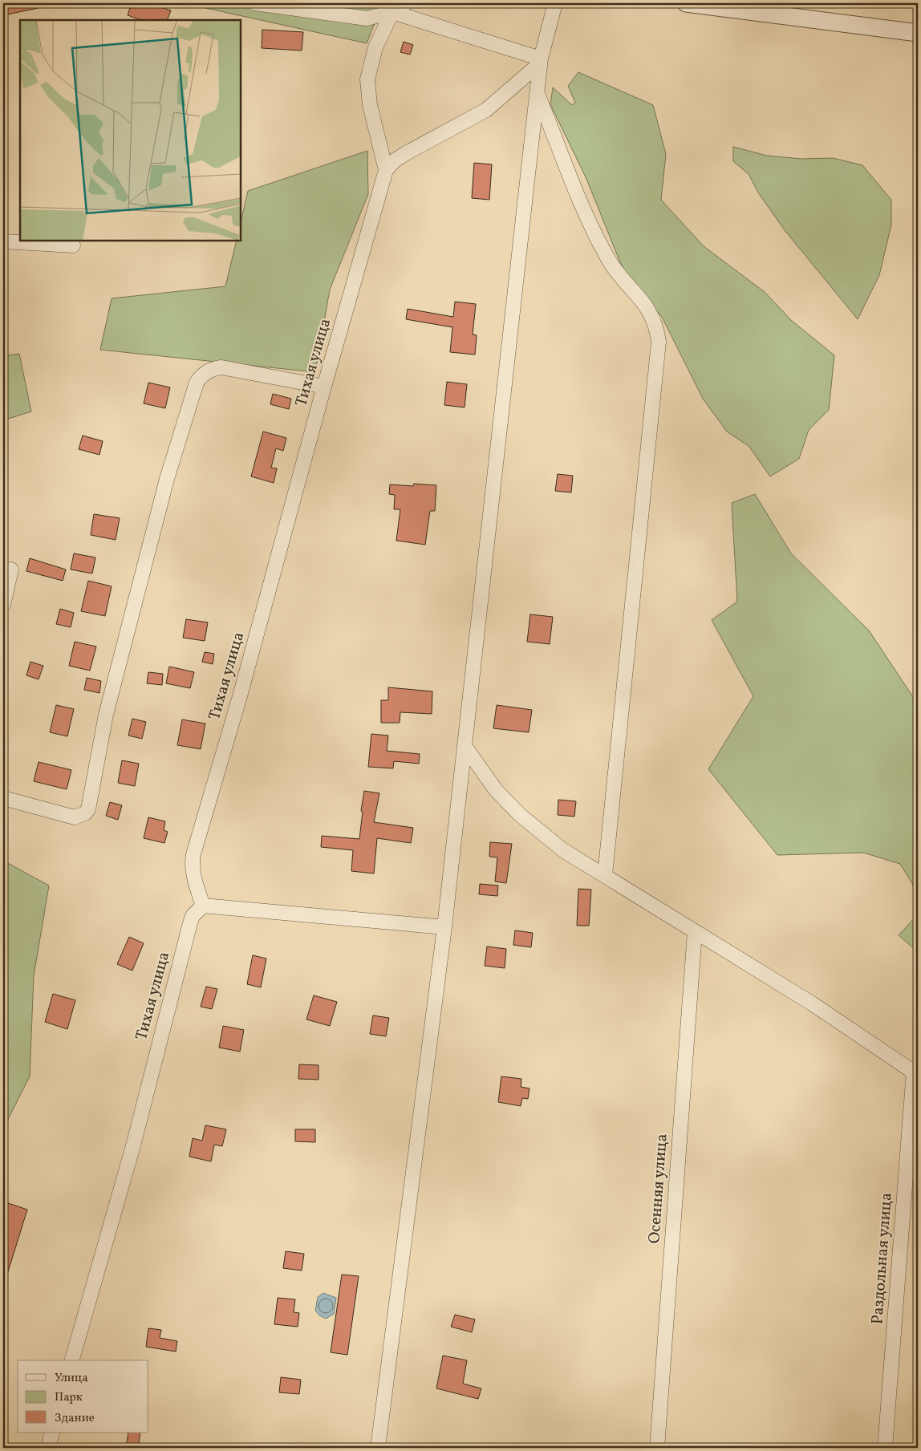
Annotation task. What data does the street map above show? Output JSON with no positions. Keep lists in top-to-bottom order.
{
  "streets": {
    "street": ["Тихая улица", "Осенняя улица", "Раздольная улица"]
  },
  "legend": ["Улица", "Парк", "Здание"]
}
